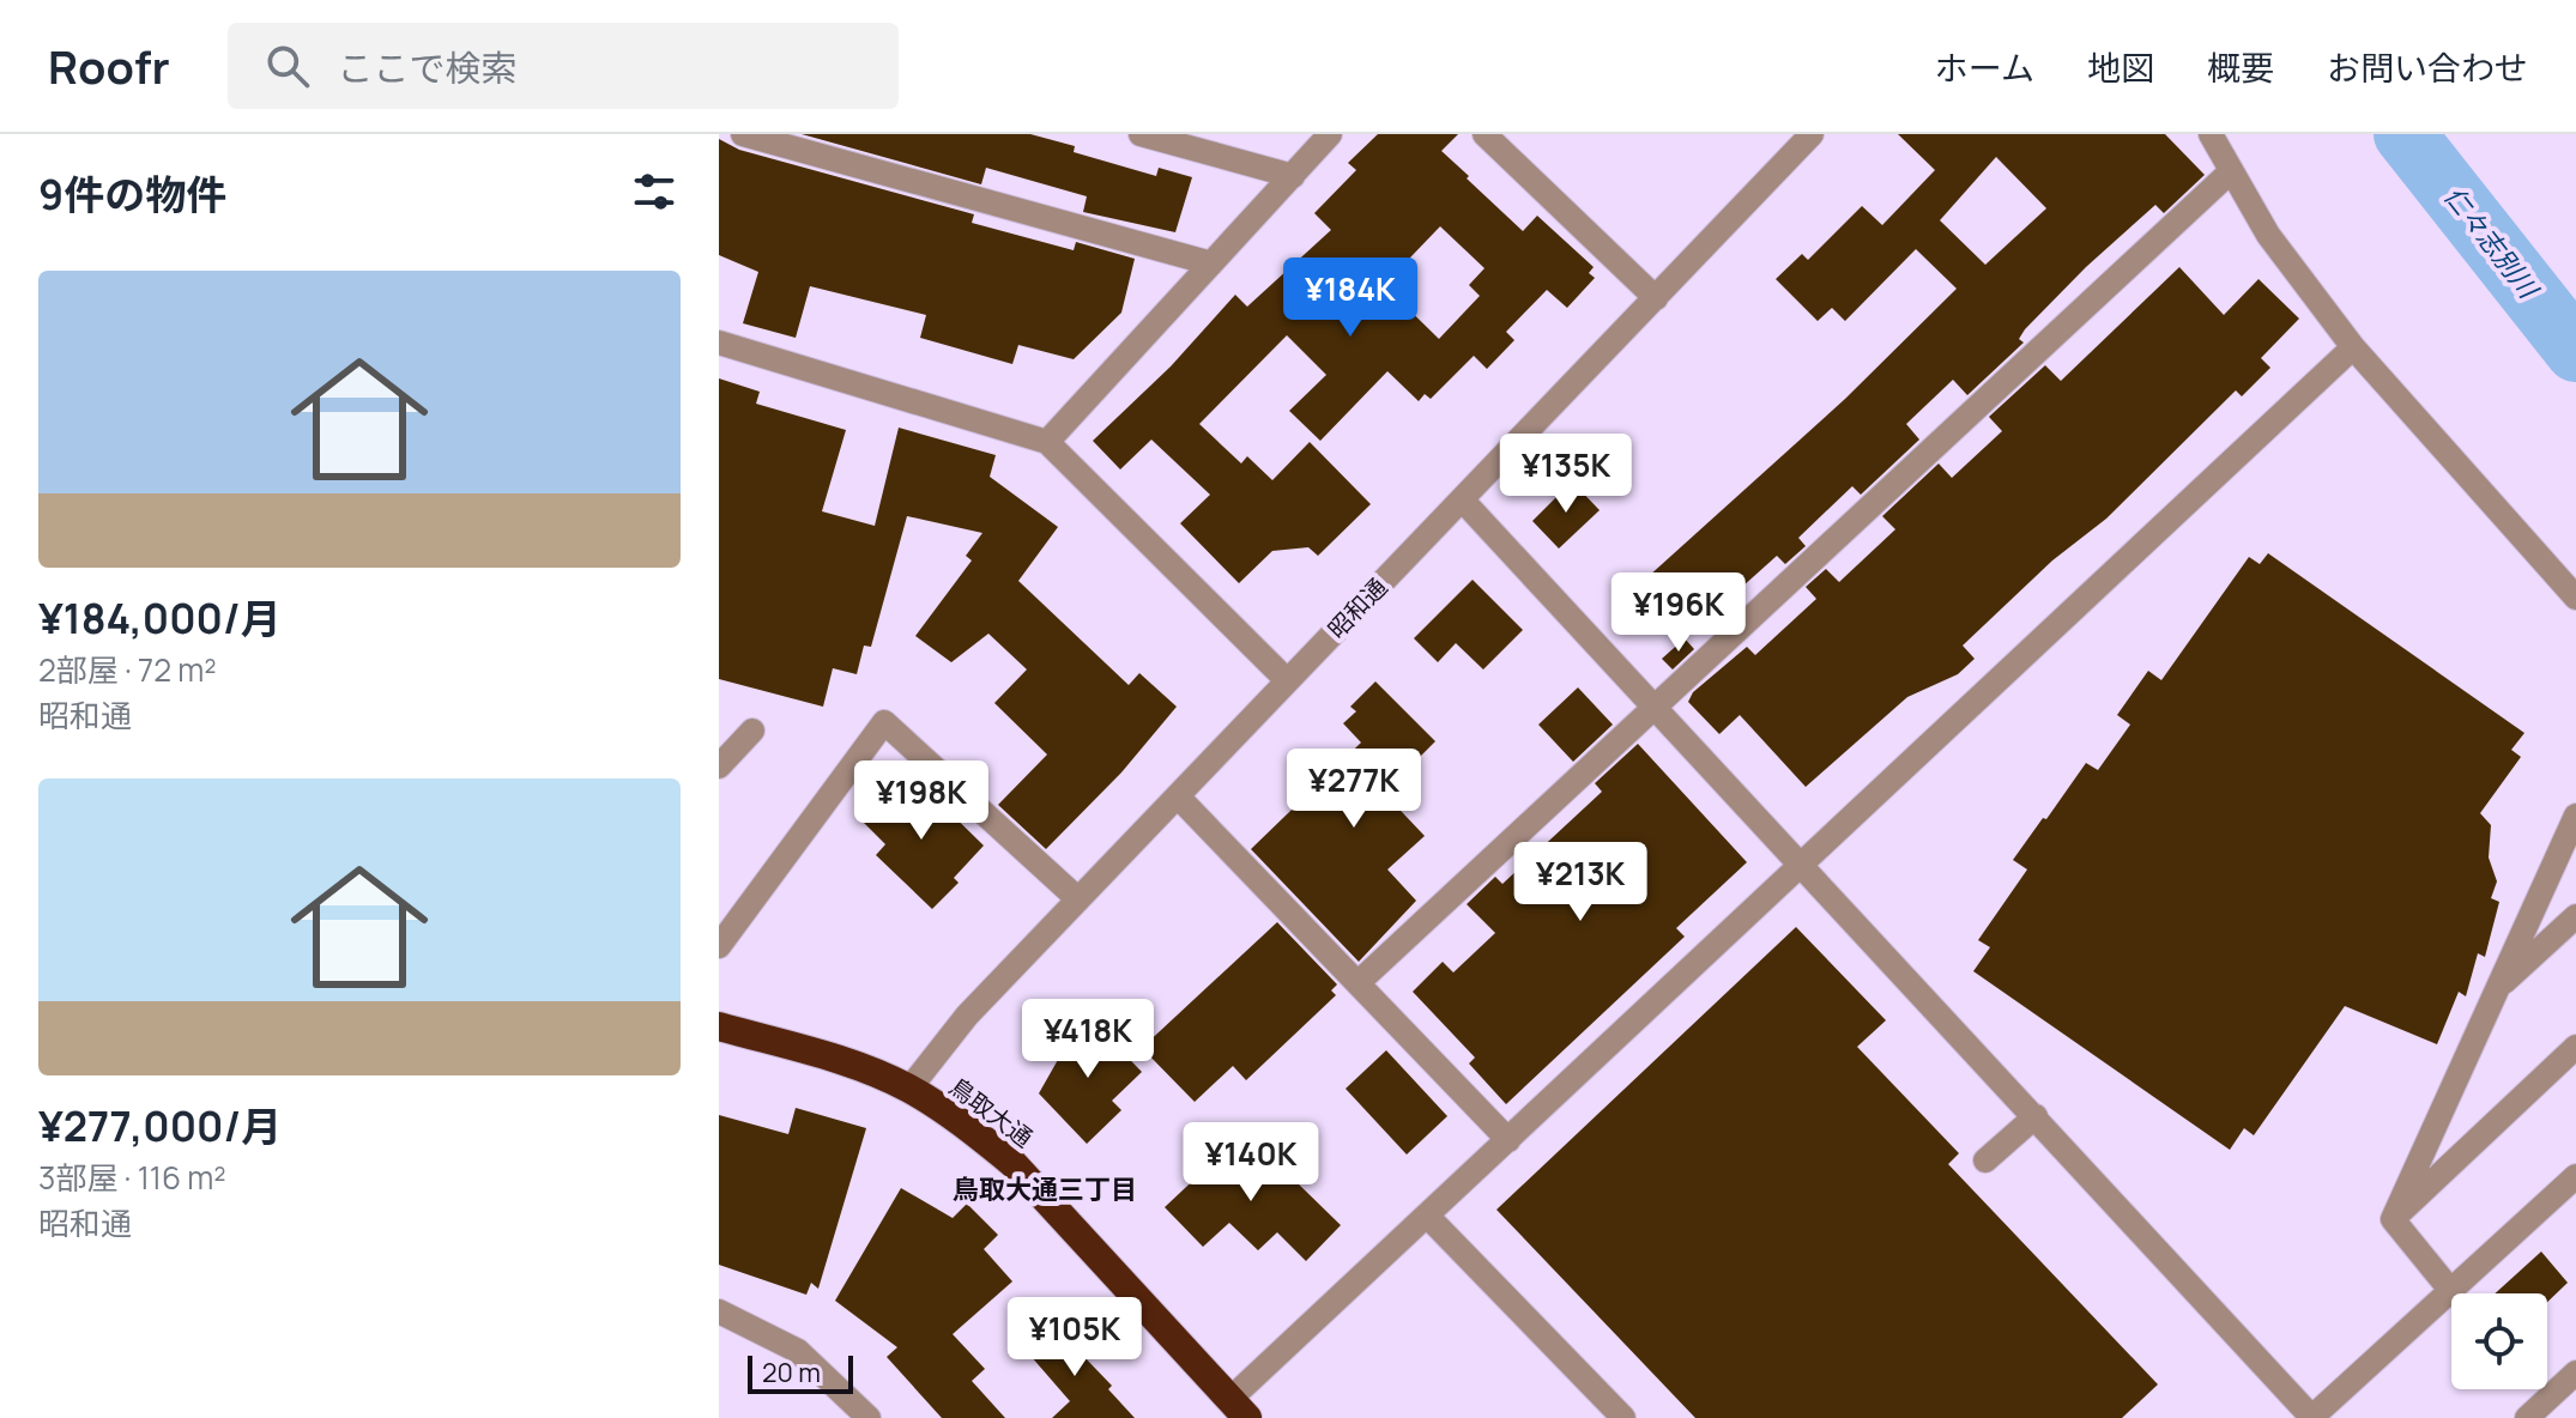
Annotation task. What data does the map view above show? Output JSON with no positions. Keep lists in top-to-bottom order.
{
  "streets": {
    "highway": ["鳥取大通"],
    "street": ["昭和通"]
  },
  "crossings": [
    ["昭和通", "鳥取大通"]
  ],
  "districts": ["鳥取大通三丁目"],
  "water": ["仁々志別川"],
  "scale_bar": "20 m",
  "page": {
    "header": "Roofr",
    "search": "ここで検索",
    "nav": [
      "ホーム",
      "地図",
      "概要",
      "お問い合わせ"
    ],
    "heading": "9件の物件",
    "list": [
      {
        "name": "¥184,000/月",
        "note": "2部屋 · 72 m² · 昭和通"
      },
      {
        "name": "¥277,000/月",
        "note": "3部屋 · 116 m² · 昭和通"
      }
    ],
    "price": [
      "¥184K",
      "¥135K",
      "¥196K",
      "¥277K",
      "¥198K",
      "¥213K",
      "¥418K",
      "¥140K",
      "¥105K"
    ],
    "scale": "20 m"
  }
}
